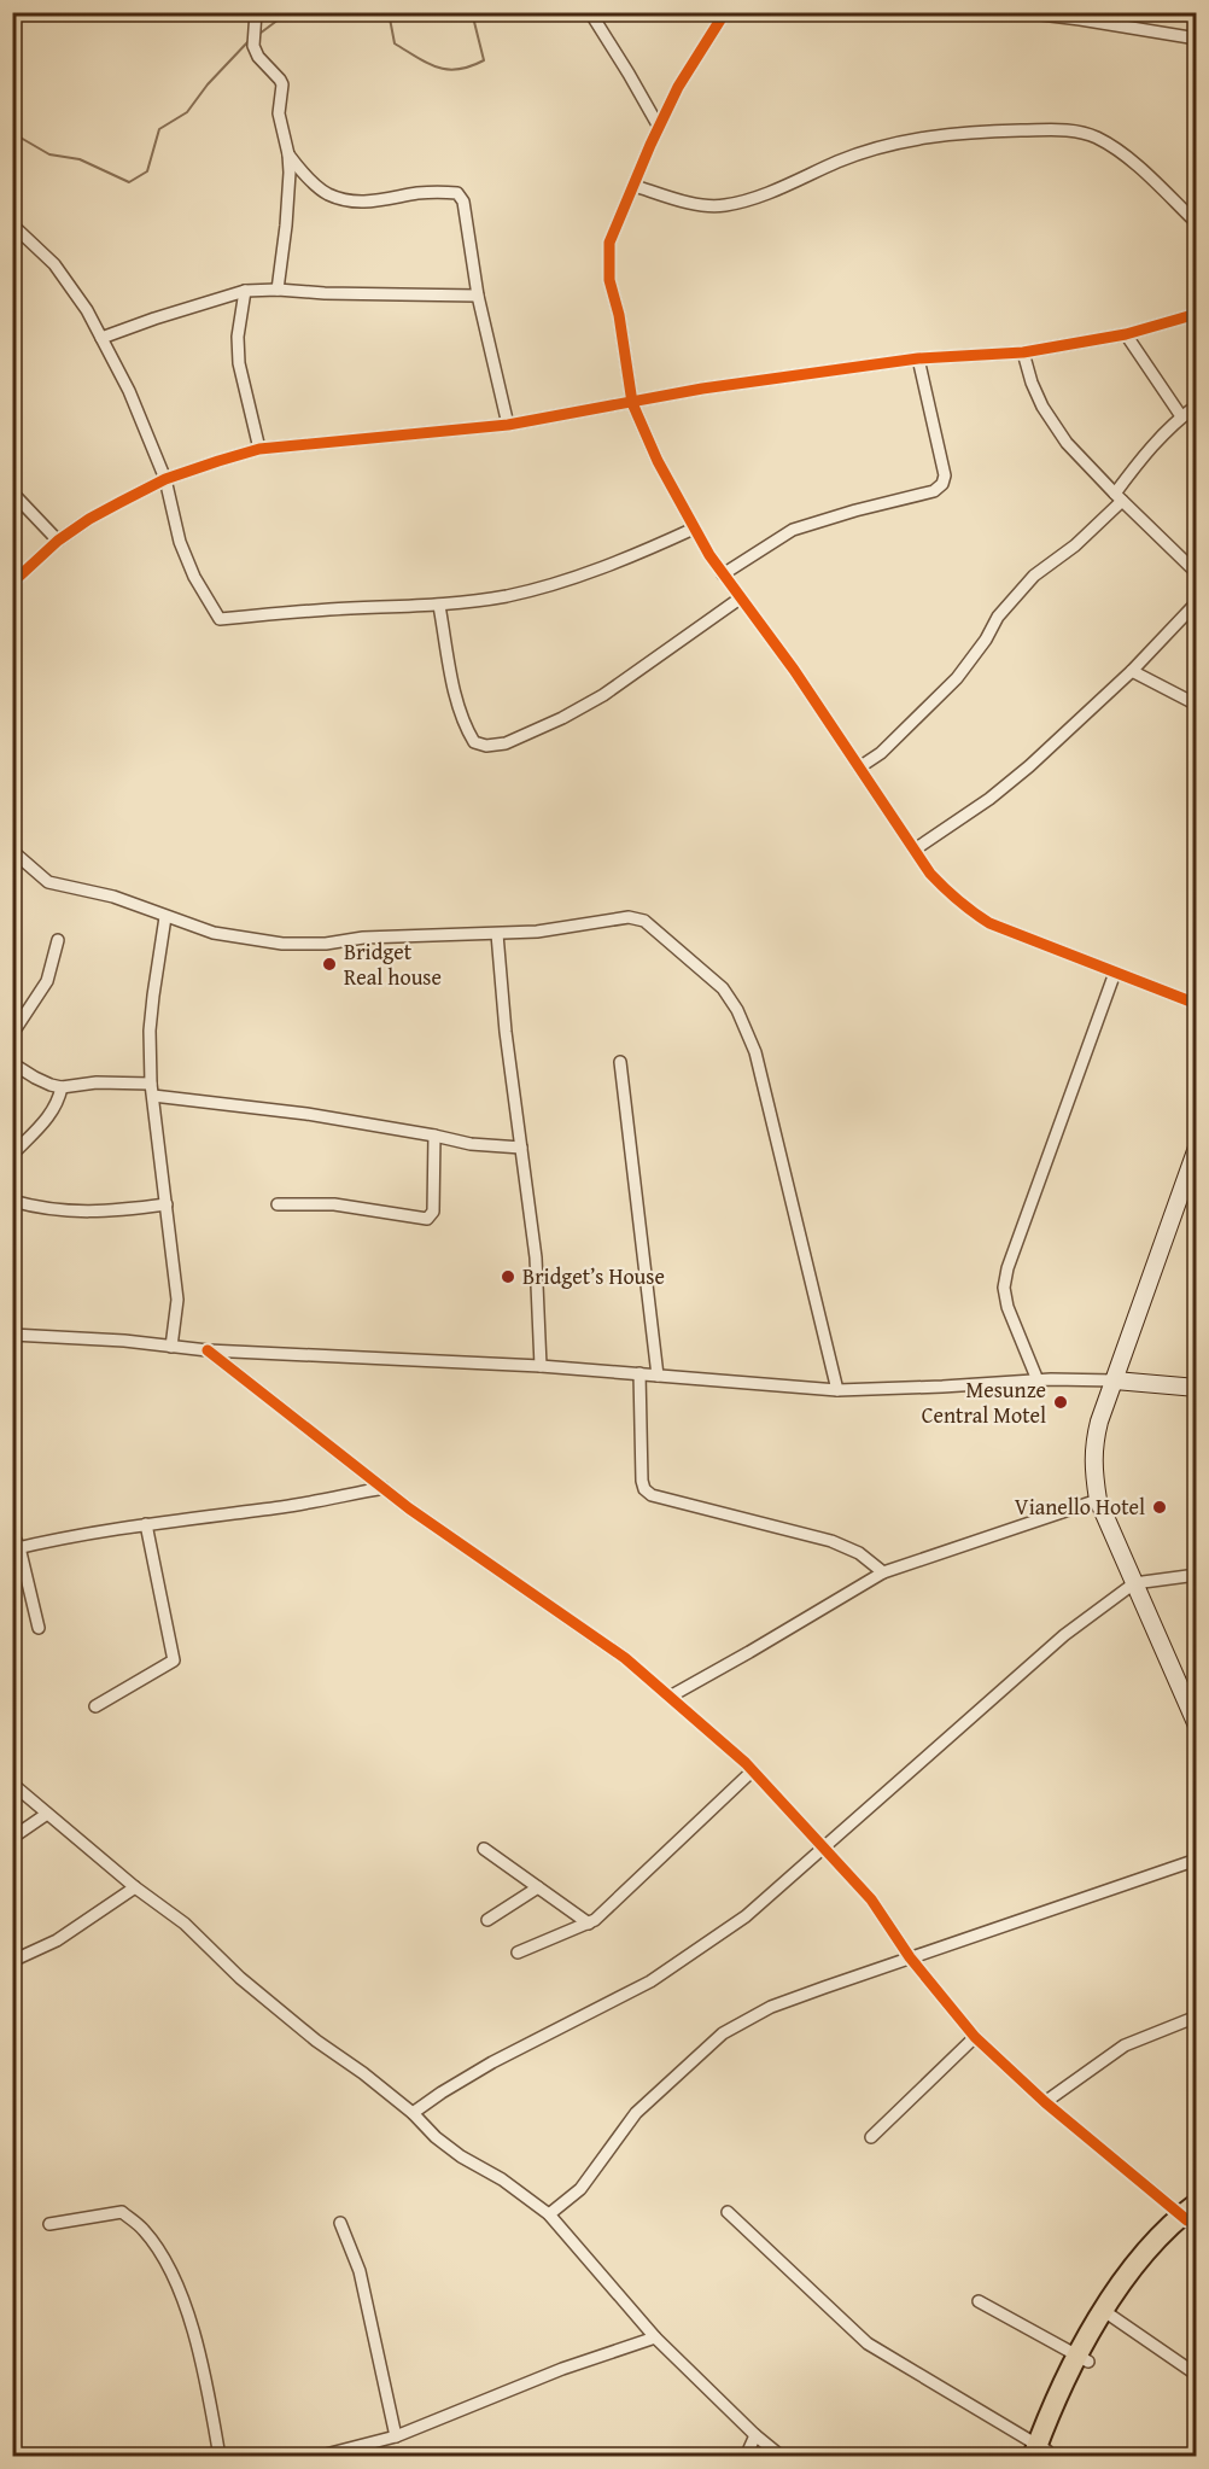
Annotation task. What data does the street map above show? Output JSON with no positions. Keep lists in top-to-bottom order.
{
  "places": [
    "Bridget Real house",
    "Bridget’s House",
    "Mesunze Central Motel",
    "Vianello Hotel"
  ]
}
